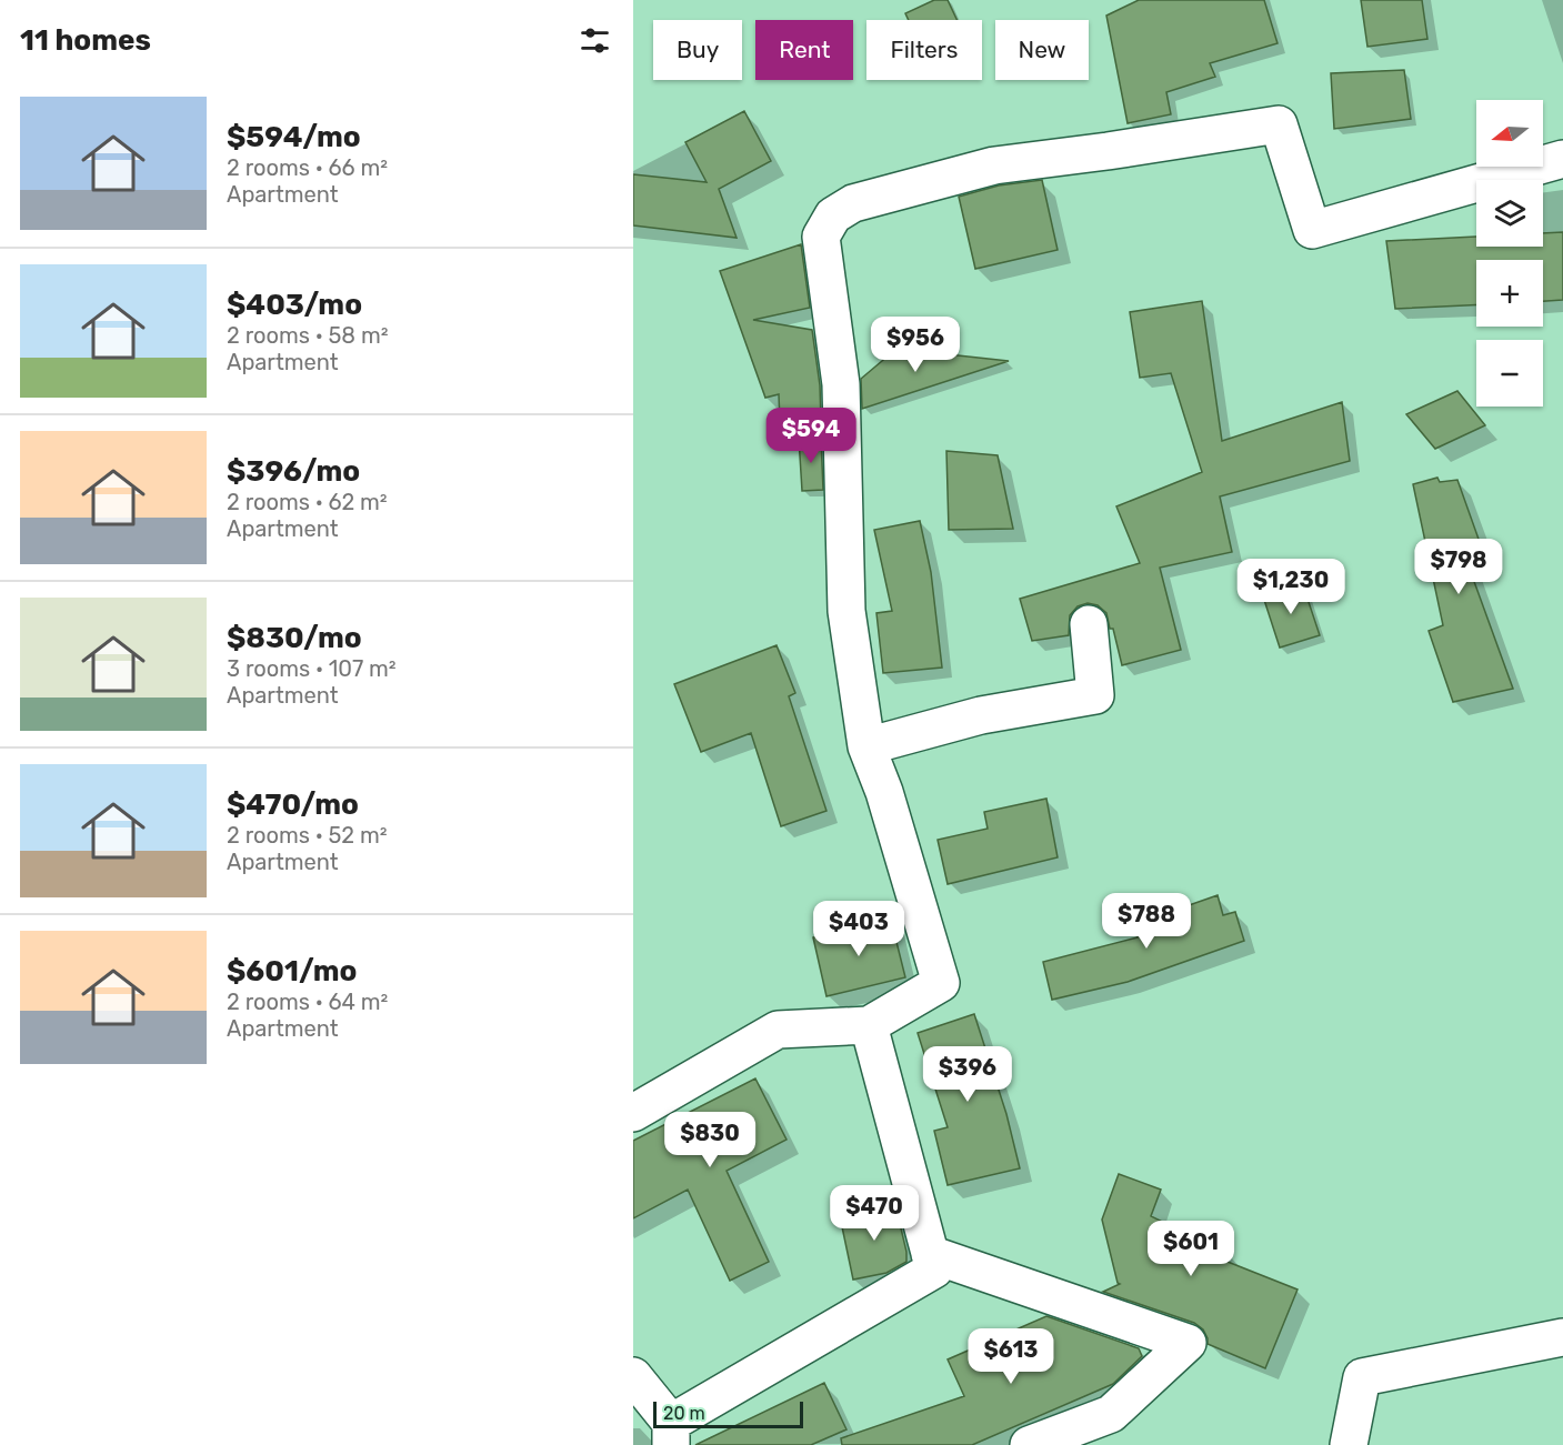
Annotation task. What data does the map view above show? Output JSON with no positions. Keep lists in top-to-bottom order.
{
  "scale_bar": "20 m",
  "north": "left",
  "page": {
    "heading": "11 homes",
    "chip": [
      "Buy",
      "Rent",
      "Filters",
      "New"
    ],
    "list": [
      {
        "name": "$594/mo",
        "note": "2 rooms · 66 m² · Apartment"
      },
      {
        "name": "$403/mo",
        "note": "2 rooms · 58 m² · Apartment"
      },
      {
        "name": "$396/mo",
        "note": "2 rooms · 62 m² · Apartment"
      },
      {
        "name": "$830/mo",
        "note": "3 rooms · 107 m² · Apartment"
      },
      {
        "name": "$470/mo",
        "note": "2 rooms · 52 m² · Apartment"
      },
      {
        "name": "$601/mo",
        "note": "2 rooms · 64 m² · Apartment"
      }
    ],
    "map_buttons": ["+", "−"],
    "price": [
      "$956",
      "$594",
      "$798",
      "$1,230",
      "$788",
      "$403",
      "$396",
      "$830",
      "$470",
      "$601",
      "$613"
    ],
    "scale": "20 m"
  }
}
